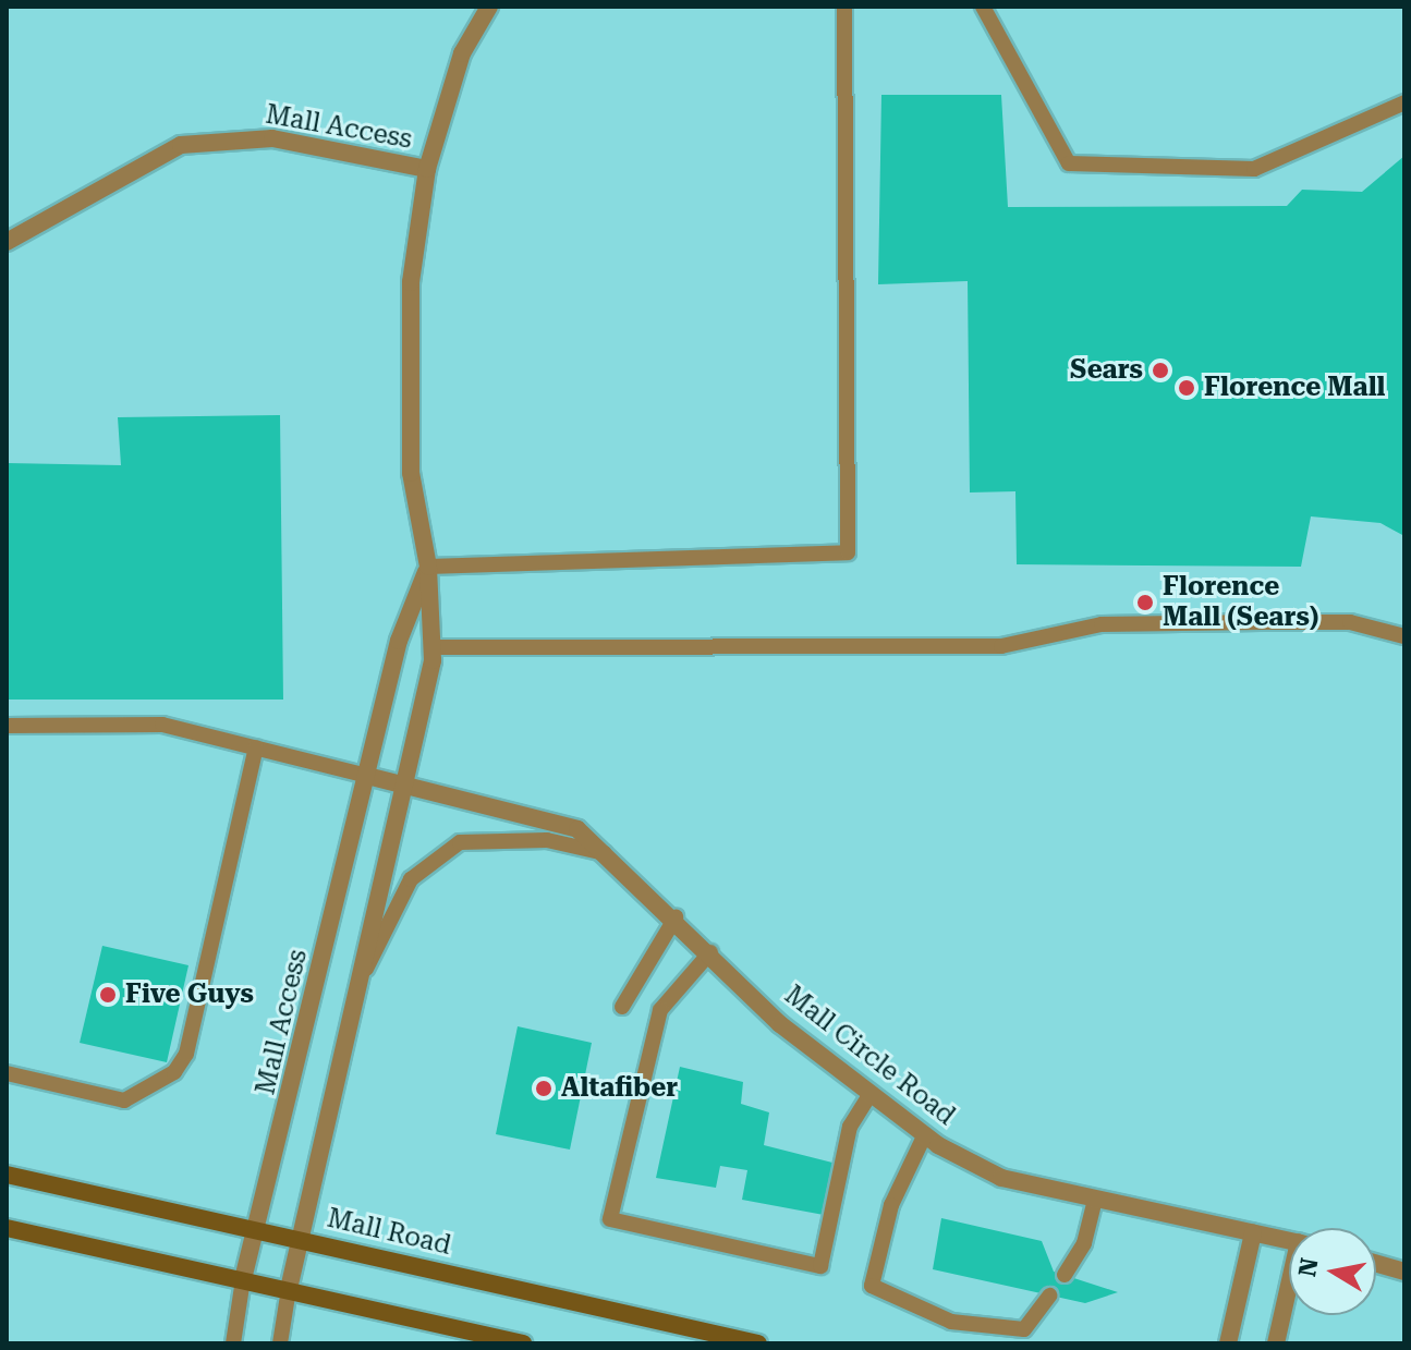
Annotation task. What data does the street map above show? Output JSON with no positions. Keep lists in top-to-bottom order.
{
  "streets": {
    "main road": ["Mall Road"],
    "street": ["Mall Access", "Mall Circle Road"]
  },
  "crossings": [
    ["Mall Access", "Mall Circle Road"],
    ["Mall Access", "Mall Road"]
  ],
  "places": [
    "Sears",
    "Florence Mall",
    "Florence Mall (Sears)",
    "Five Guys",
    "Altafiber"
  ],
  "north": "left"
}
